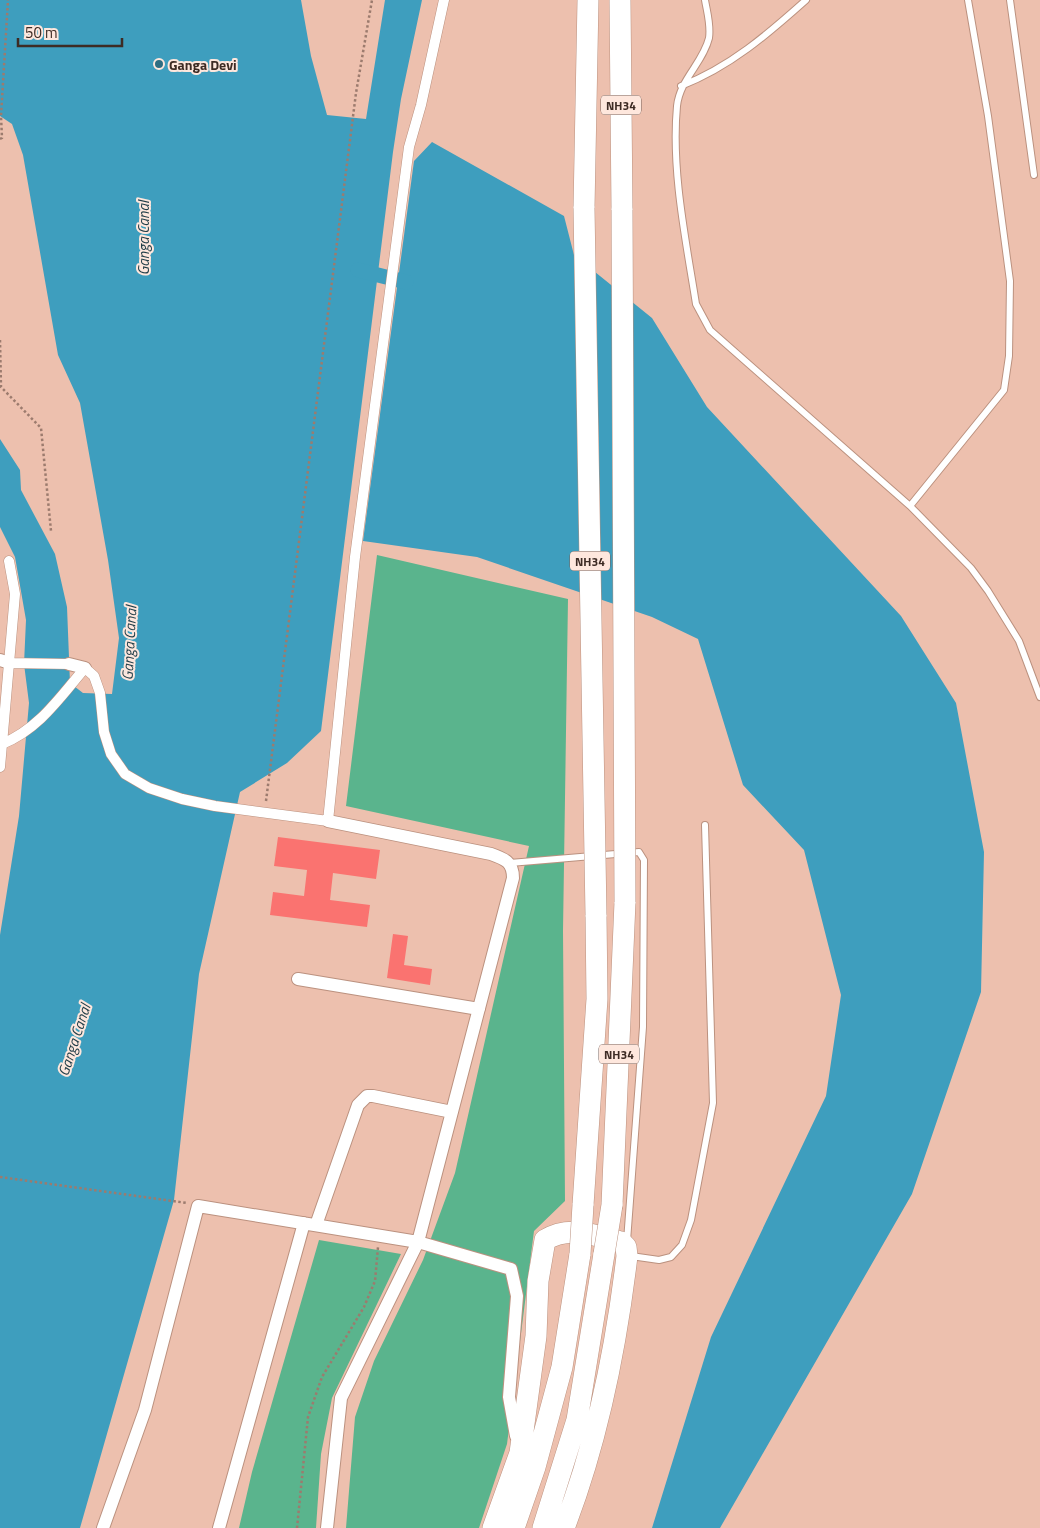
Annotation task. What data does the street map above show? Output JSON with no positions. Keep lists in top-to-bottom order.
{
  "streets": {
    "highway": ["NH34"]
  },
  "water": ["Ganga Canal"],
  "places": ["Ganga Devi"],
  "scale_bar": "50 m"
}
